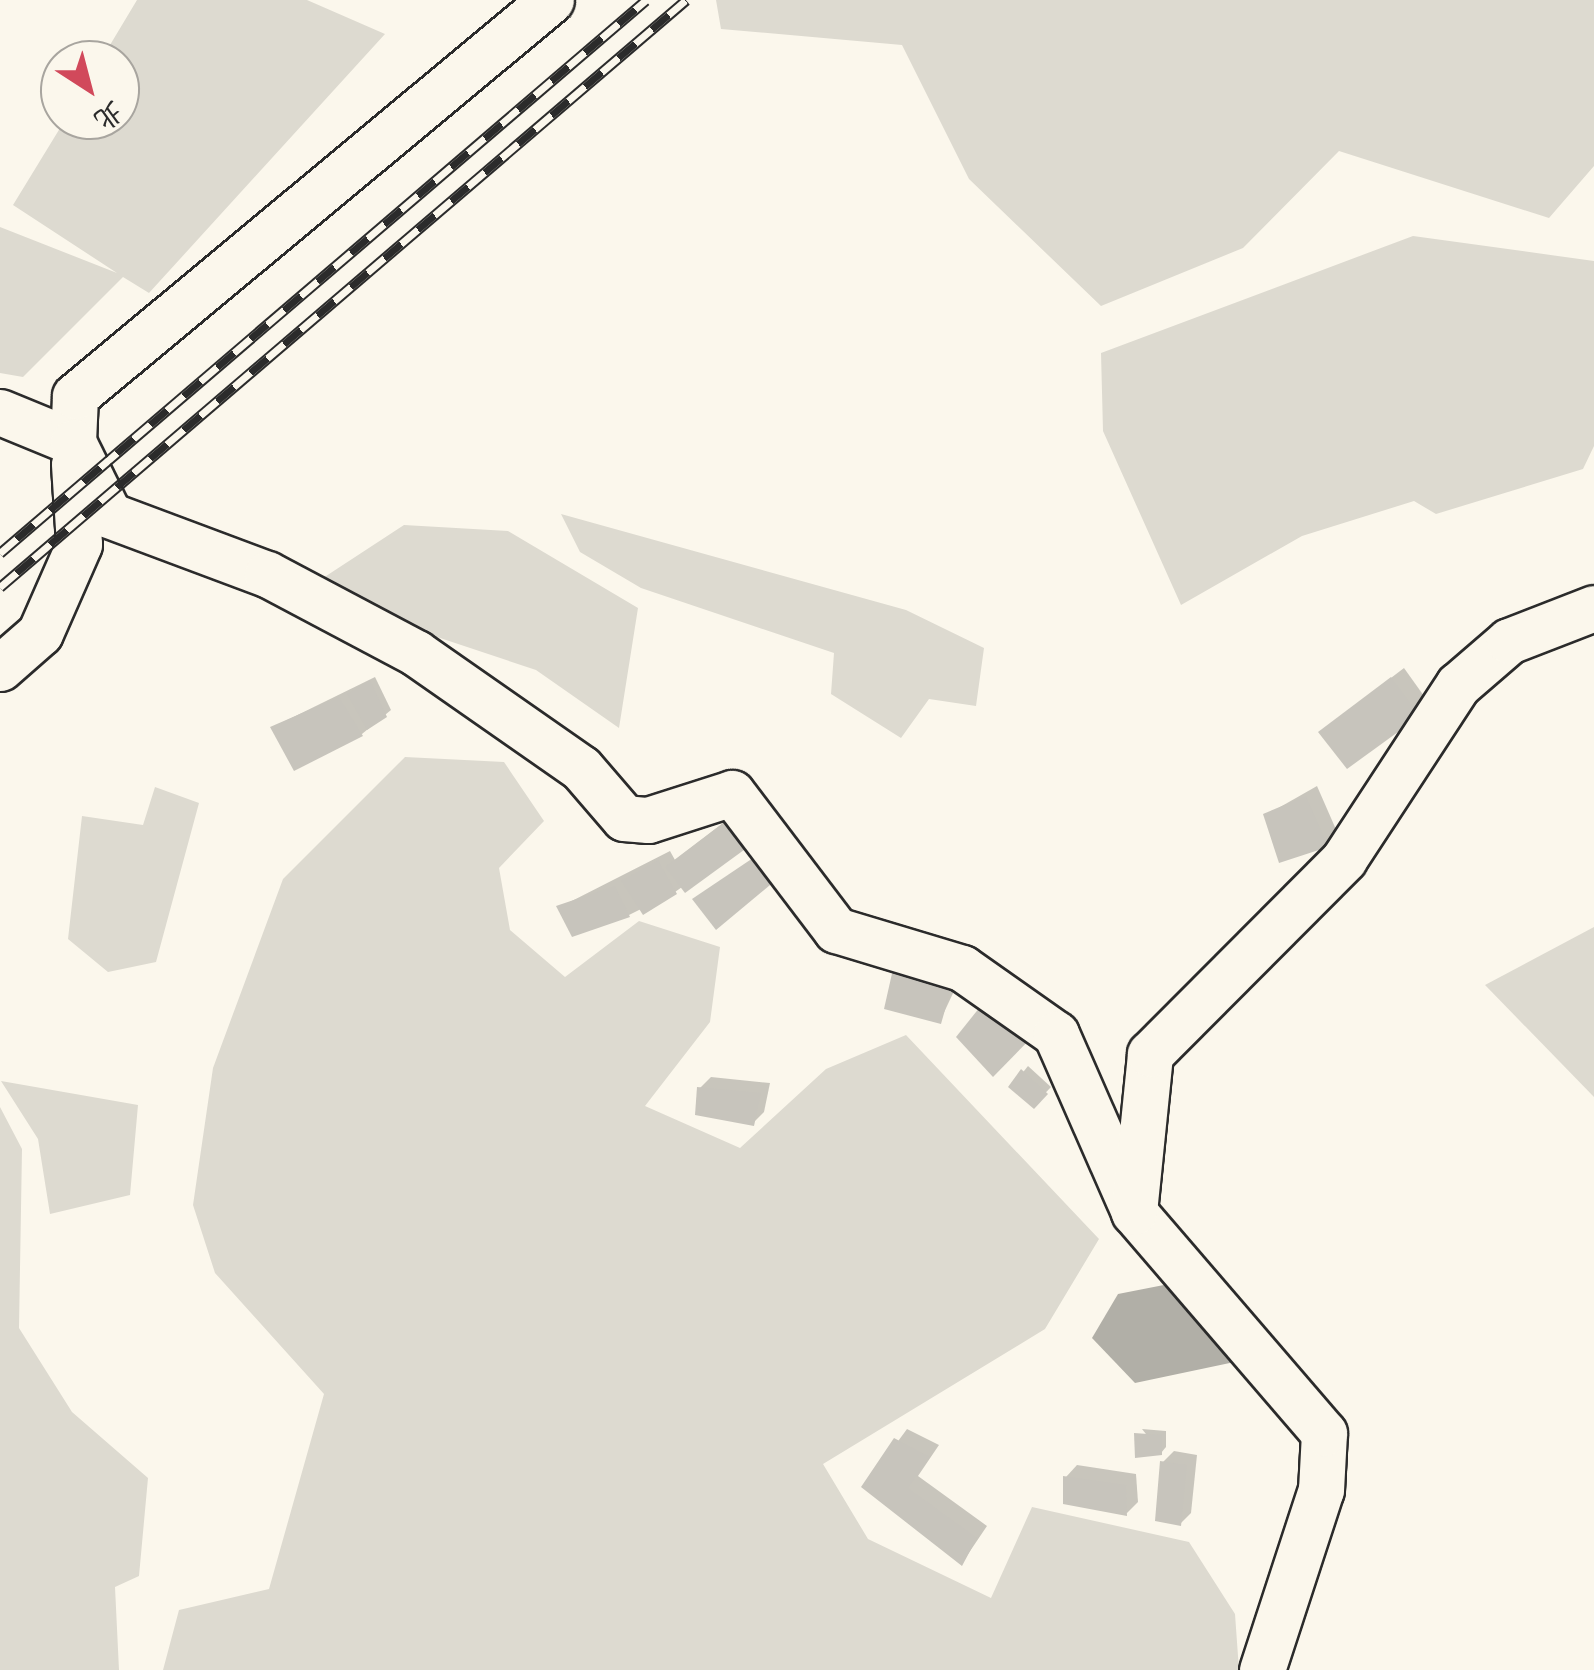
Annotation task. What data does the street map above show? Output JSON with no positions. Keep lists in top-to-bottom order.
{
  "north": "bottom right"
}
